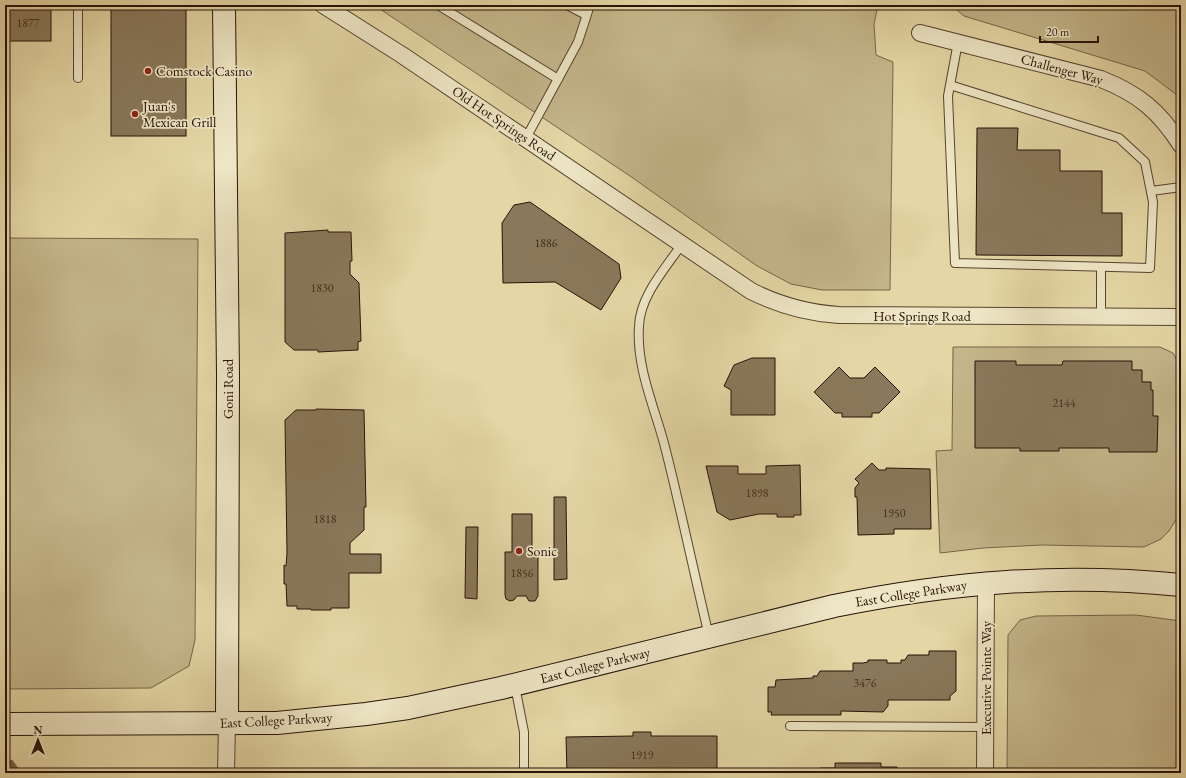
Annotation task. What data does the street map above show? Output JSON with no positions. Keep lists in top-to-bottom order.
{
  "streets": {
    "main road": ["Goni Road", "East College Parkway"],
    "street": [
      "Challenger Way",
      "Old Hot Springs Road",
      "Hot Springs Road",
      "Executive Pointe Way"
    ]
  },
  "crossings": [
    ["Old Hot Springs Road", "Hot Springs Road"],
    ["Goni Road", "East College Parkway"],
    ["East College Parkway", "Executive Pointe Way"]
  ],
  "places": ["Comstock Casino", "Juan's Mexican Grill", "Sonic"],
  "house_numbers": [
    "1877",
    "1886",
    "1830",
    "2144",
    "1898",
    "1950",
    "1818",
    "1856",
    "3476",
    "1919"
  ],
  "scale_bar": "20 m",
  "north": "top"
}
